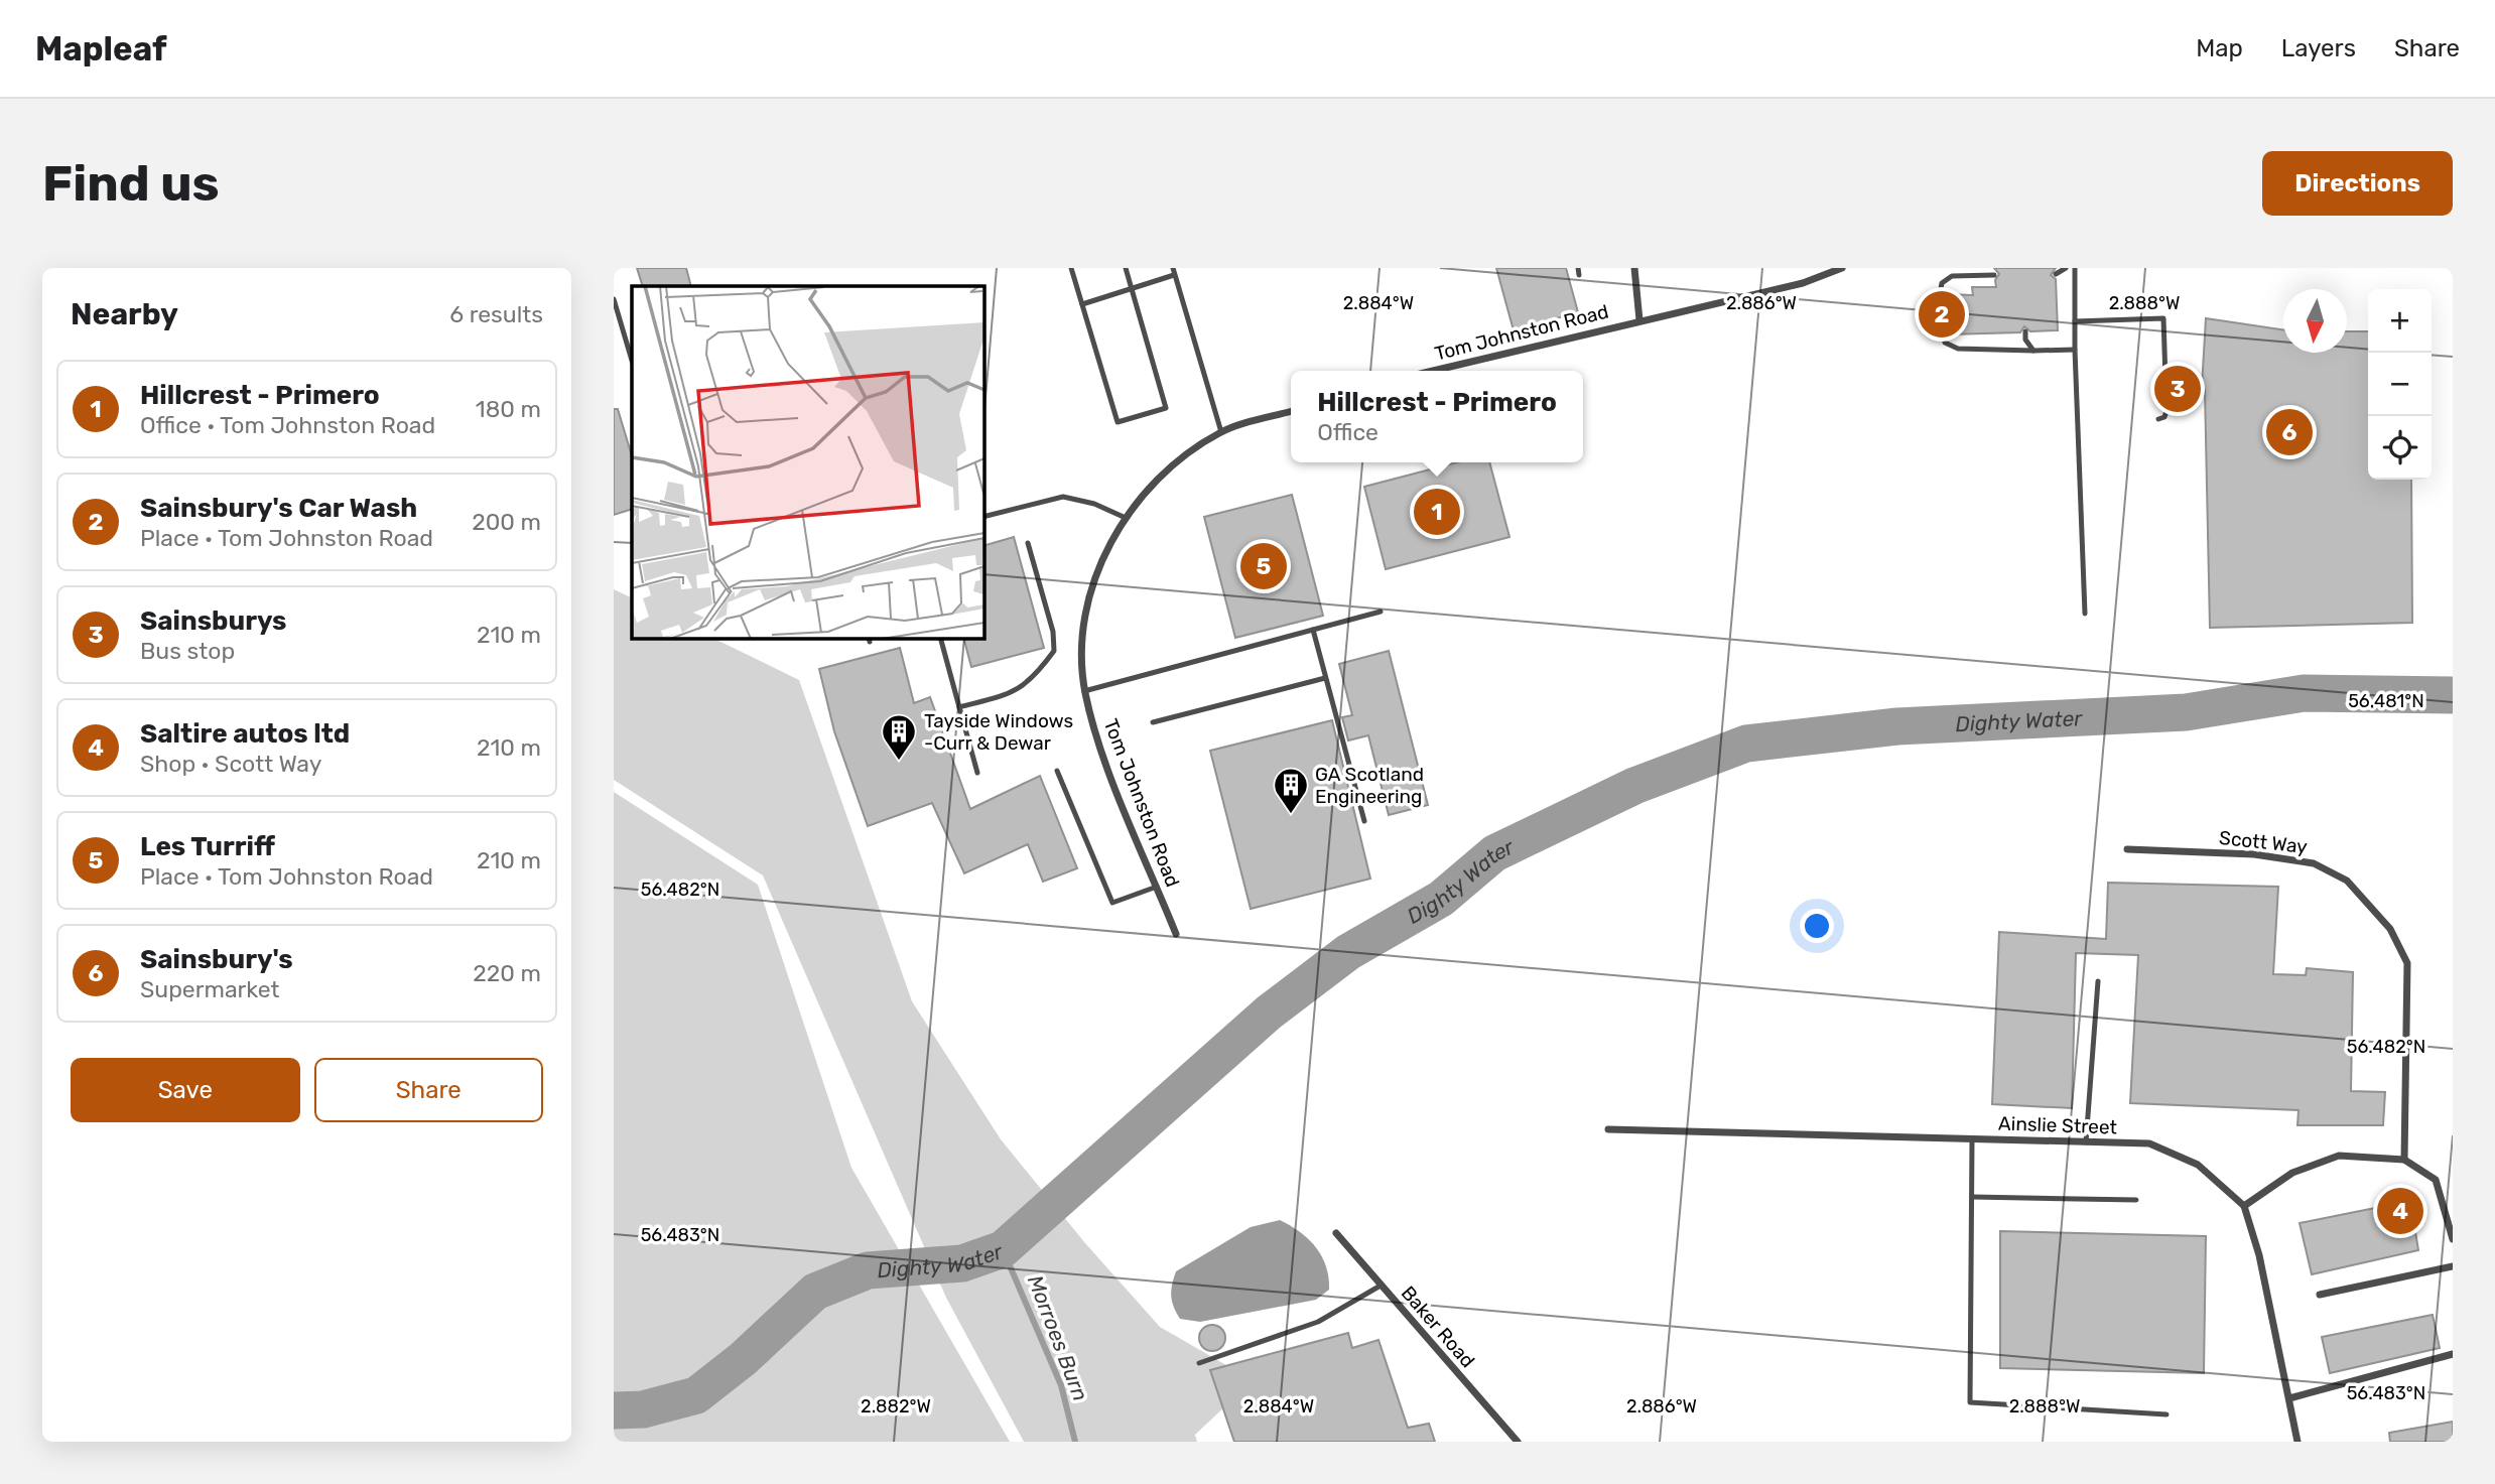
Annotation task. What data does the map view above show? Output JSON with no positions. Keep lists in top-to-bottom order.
{
  "streets": {
    "street": [
      "Tom Johnston Road",
      "Scott Way",
      "Ainslie Street",
      "Baker Road"
    ]
  },
  "water": ["Dighty Water", "Morroes Burn"],
  "places": {
    "building": ["Tayside Windows -Curr & Dewar", "GA Scotland Engineering"]
  },
  "north": "bottom",
  "page": {
    "header": "Mapleaf",
    "nav": ["Map", "Layers", "Share"],
    "buttons": [
      "Directions",
      ["Save", "Share"]
    ],
    "title": "Find us",
    "heading": ["Nearby", "6 results"],
    "pins": [
      "2",
      "3",
      "6",
      "1",
      "5",
      "4"
    ],
    "map_buttons": ["+", "−"],
    "list": [
      {
        "mark": "1",
        "name": "Hillcrest - Primero",
        "note": "Office · Tom Johnston Road",
        "value": "180 m"
      },
      {
        "mark": "2",
        "name": "Sainsbury's Car Wash",
        "note": "Place · Tom Johnston Road",
        "value": "200 m"
      },
      {
        "mark": "3",
        "name": "Sainsburys",
        "note": "Bus stop",
        "value": "210 m"
      },
      {
        "mark": "4",
        "name": "Saltire autos ltd",
        "note": "Shop · Scott Way",
        "value": "210 m"
      },
      {
        "mark": "5",
        "name": "Les Turriff",
        "note": "Place · Tom Johnston Road",
        "value": "210 m"
      },
      {
        "mark": "6",
        "name": "Sainsbury's",
        "note": "Supermarket",
        "value": "220 m"
      }
    ],
    "popup": ["Hillcrest - Primero", "Office"]
  },
  "coordinates": [
    "2.884°W",
    "2.886°W",
    "2.888°W",
    "56.481°N",
    "56.482°N",
    "56.483°N",
    "2.882°W"
  ]
}
